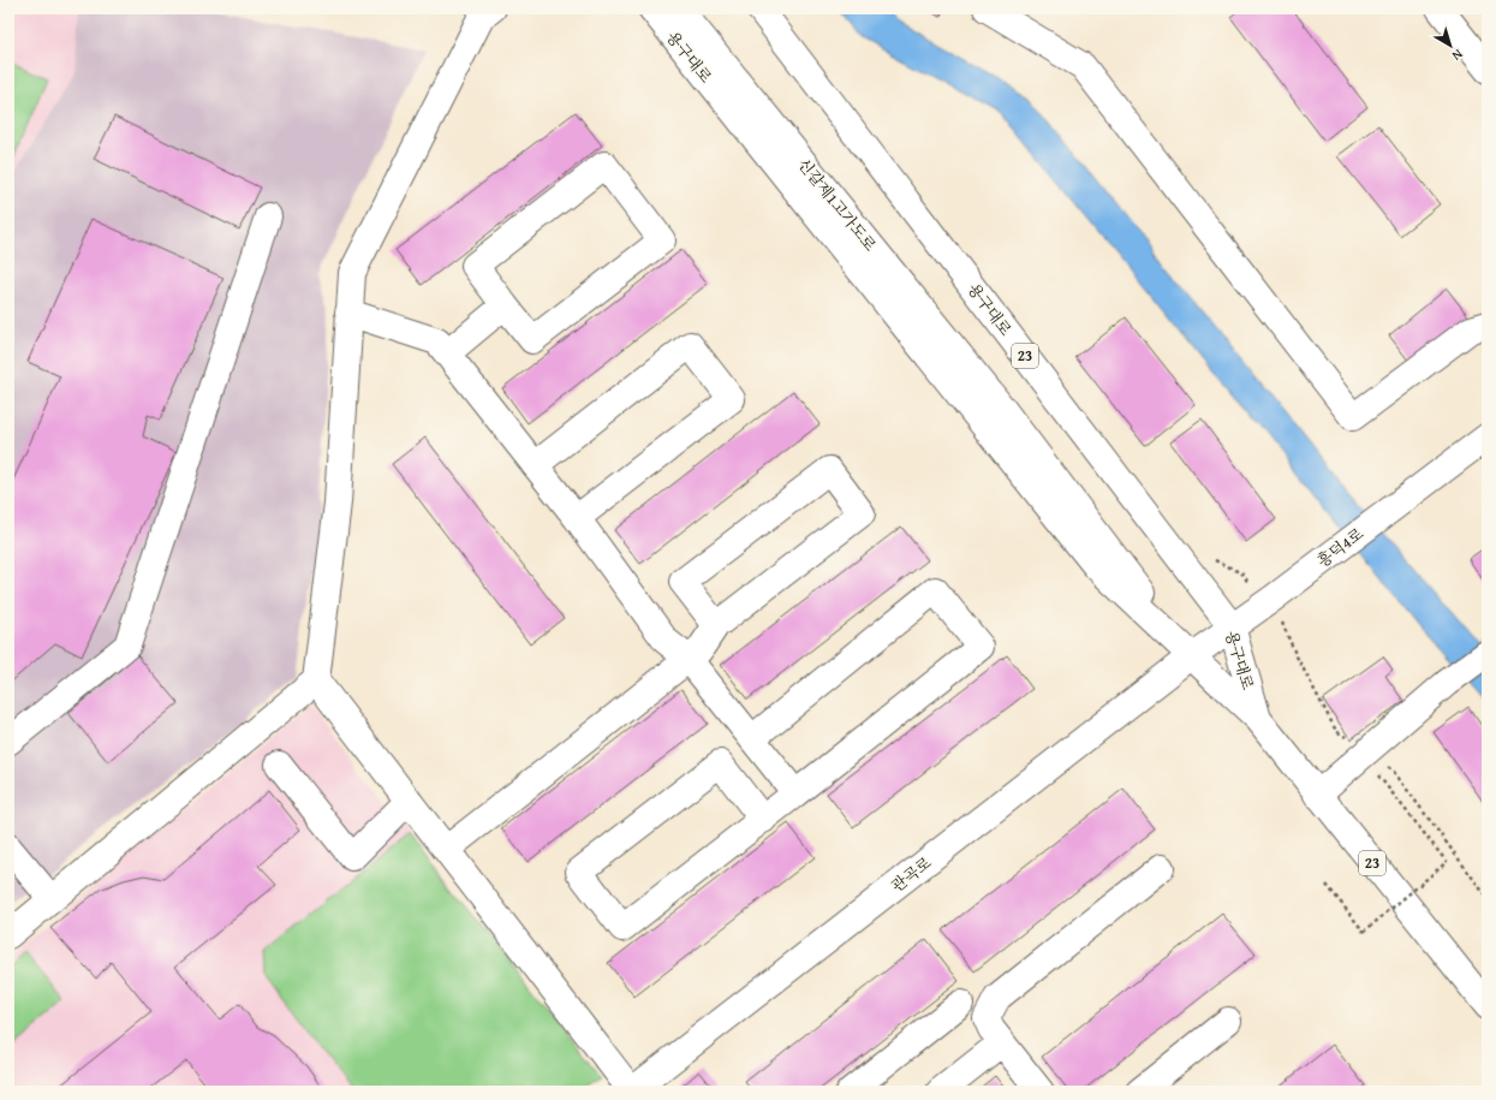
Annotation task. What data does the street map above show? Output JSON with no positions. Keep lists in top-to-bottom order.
{
  "streets": {
    "street": [
      "용구대로",
      "신갈제1고가도로",
      "23",
      "흥덕4로",
      "관곡로"
    ]
  },
  "crossings": [
    ["용구대로", "신갈제1고가도로"],
    ["용구대로", "흥덕4로"],
    ["용구대로", "관곡로"],
    ["흥덕4로", "관곡로"]
  ],
  "north": "bottom right"
}
